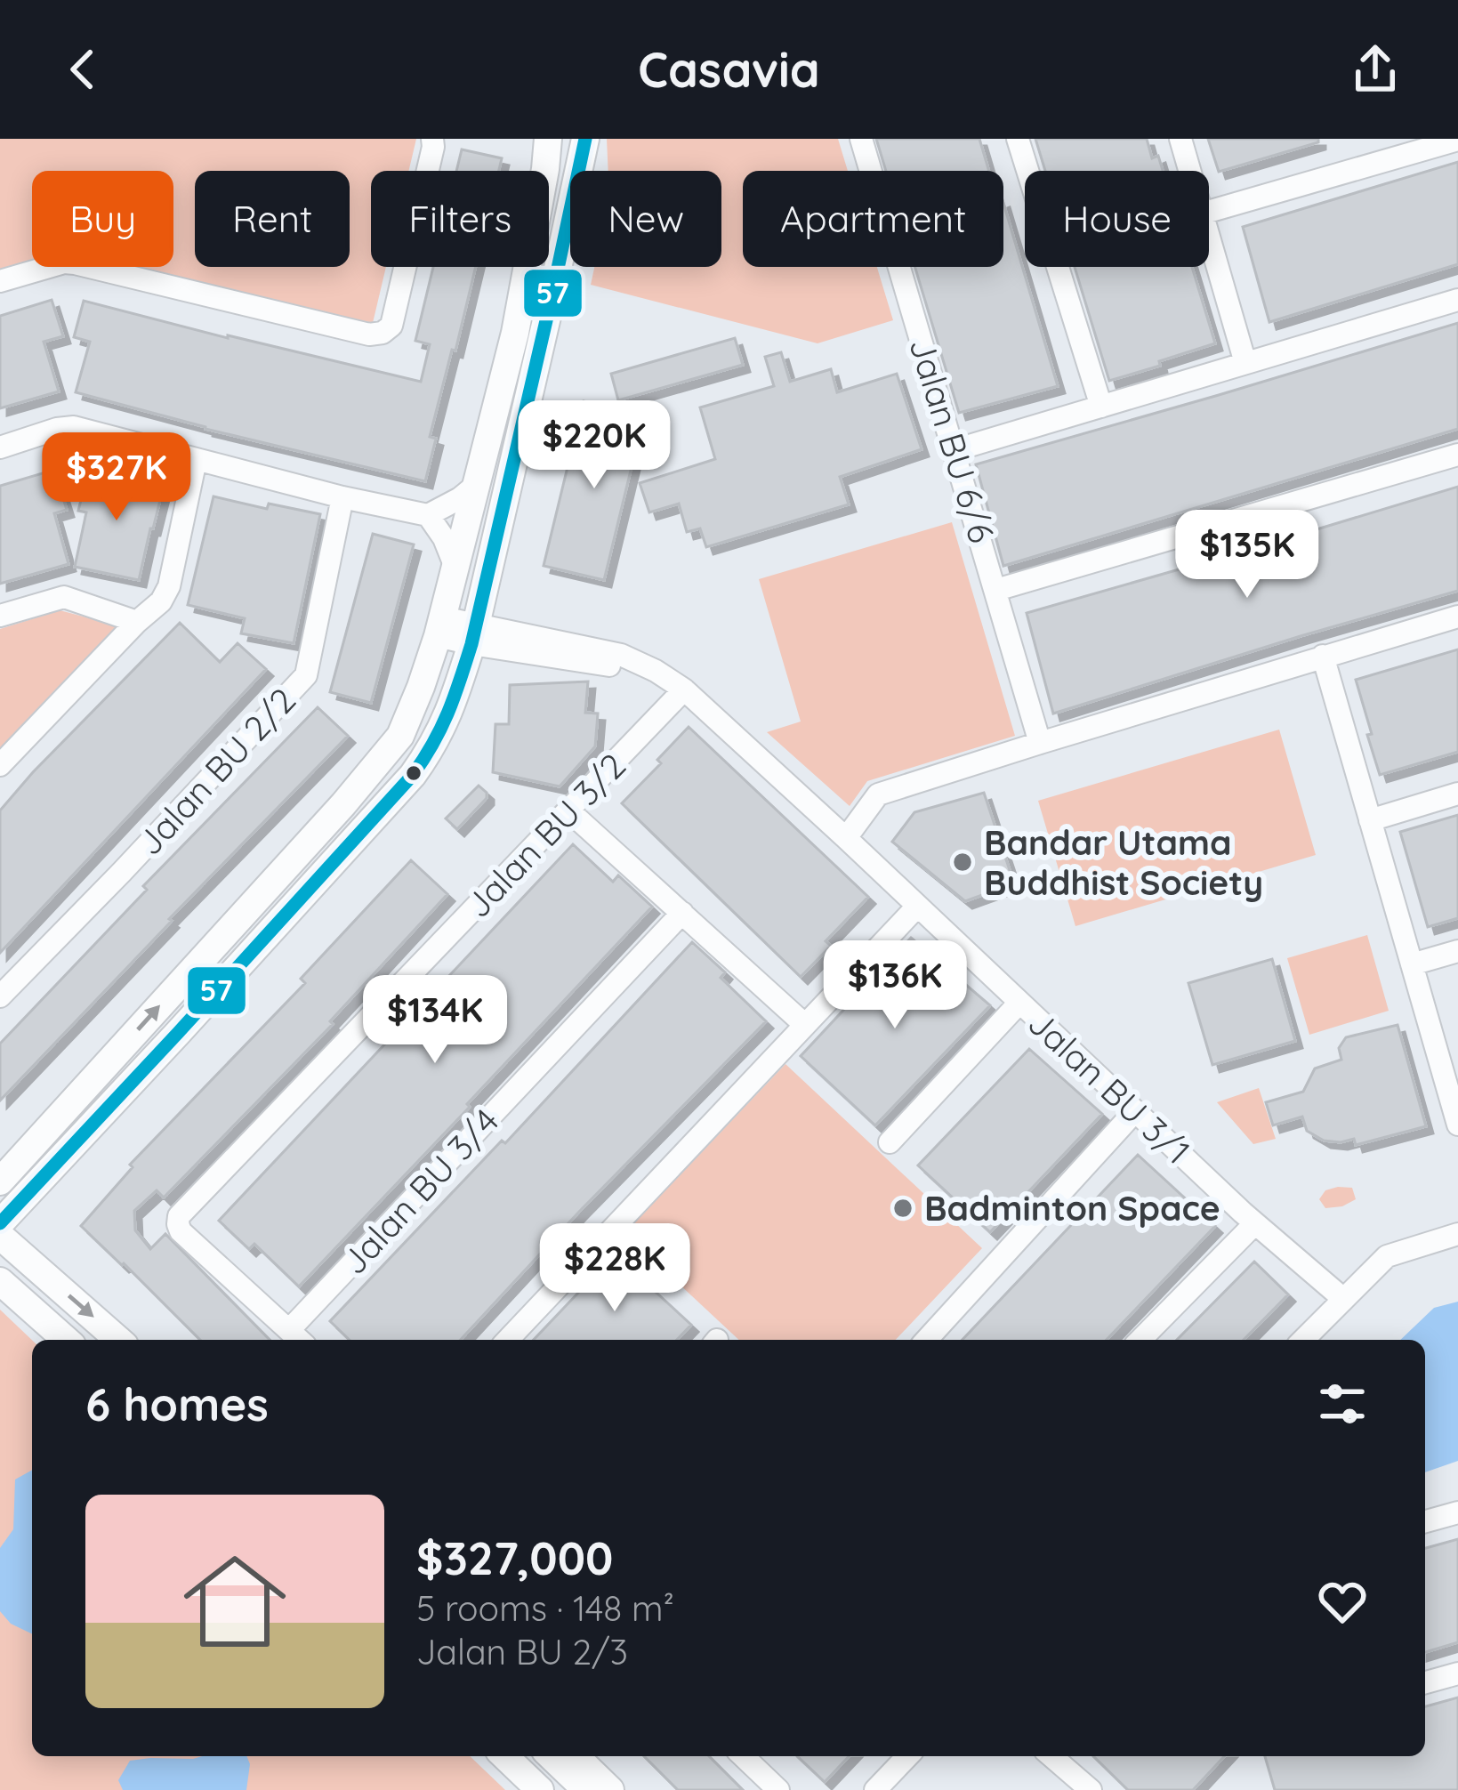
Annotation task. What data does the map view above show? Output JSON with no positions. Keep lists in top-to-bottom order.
{
  "streets": {
    "street": [
      "Jalan BU 6/6",
      "Jalan BU 2/2",
      "Jalan BU 3/2",
      "Jalan BU 3/1",
      "Jalan BU 3/4"
    ]
  },
  "crossings": [
    ["Jalan BU 3/2", "Jalan BU 3/1"],
    ["Jalan BU 3/2", "Jalan BU 3/4"]
  ],
  "places": ["Bandar Utama Buddhist Society", "Badminton Space"],
  "lines": ["transit line 57"],
  "page": {
    "header": "Casavia",
    "chip": [
      "Buy",
      "Rent",
      "Filters",
      "New",
      "Apartment",
      "House"
    ],
    "price": [
      "$220K",
      "$327K",
      "$135K",
      "$136K",
      "$134K",
      "$228K"
    ],
    "heading": "6 homes",
    "list": [
      {
        "name": "$327,000",
        "note": "5 rooms · 148 m² · Jalan BU 2/3"
      }
    ]
  }
}
